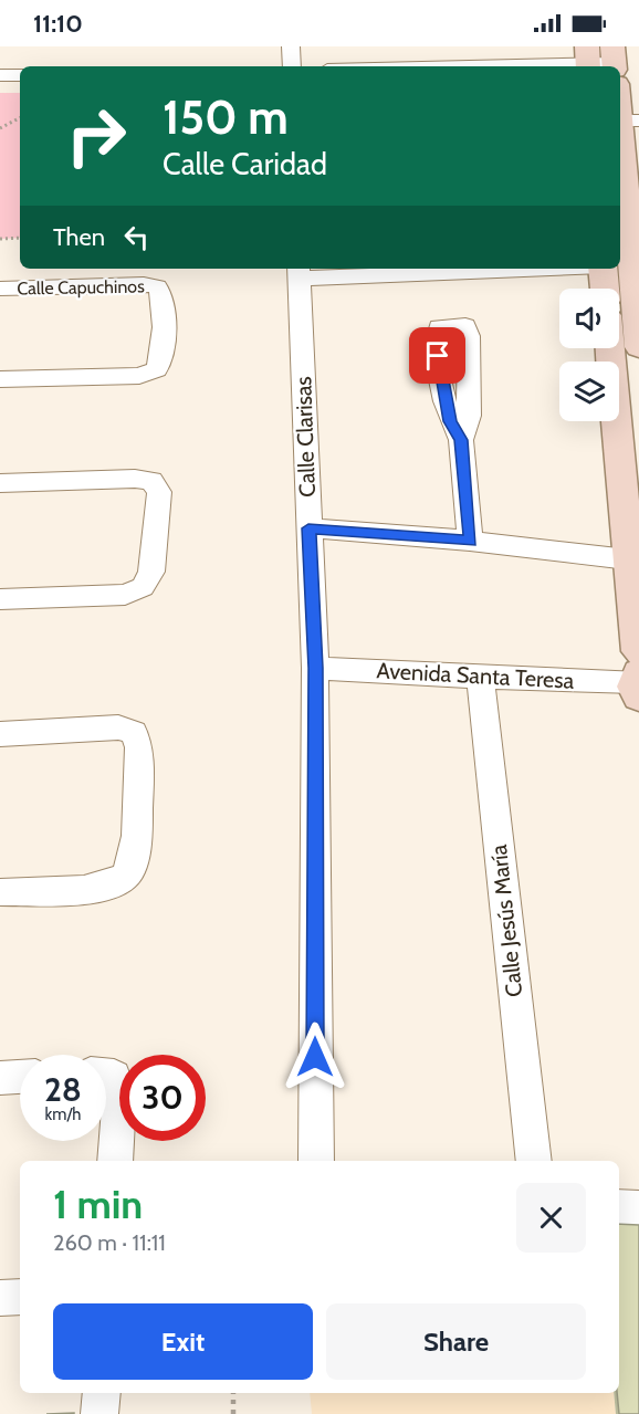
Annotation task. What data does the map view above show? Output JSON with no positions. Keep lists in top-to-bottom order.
{
  "streets": {
    "street": [
      "Calle Capuchinos",
      "Calle Clarisas",
      "Avenida Santa Teresa",
      "Calle Jesús María"
    ]
  },
  "crossings": [
    ["Calle Clarisas", "Avenida Santa Teresa"],
    ["Avenida Santa Teresa", "Calle Jesús María"]
  ],
  "page": {
    "status": "11:10",
    "turn": ["150 m", "Calle Caridad"],
    "then": "Then",
    "speed": "28 km/h",
    "limit": "30",
    "heading": ["1 min", "260 m · 11:11"],
    "buttons": ["Exit", "Share"]
  }
}
